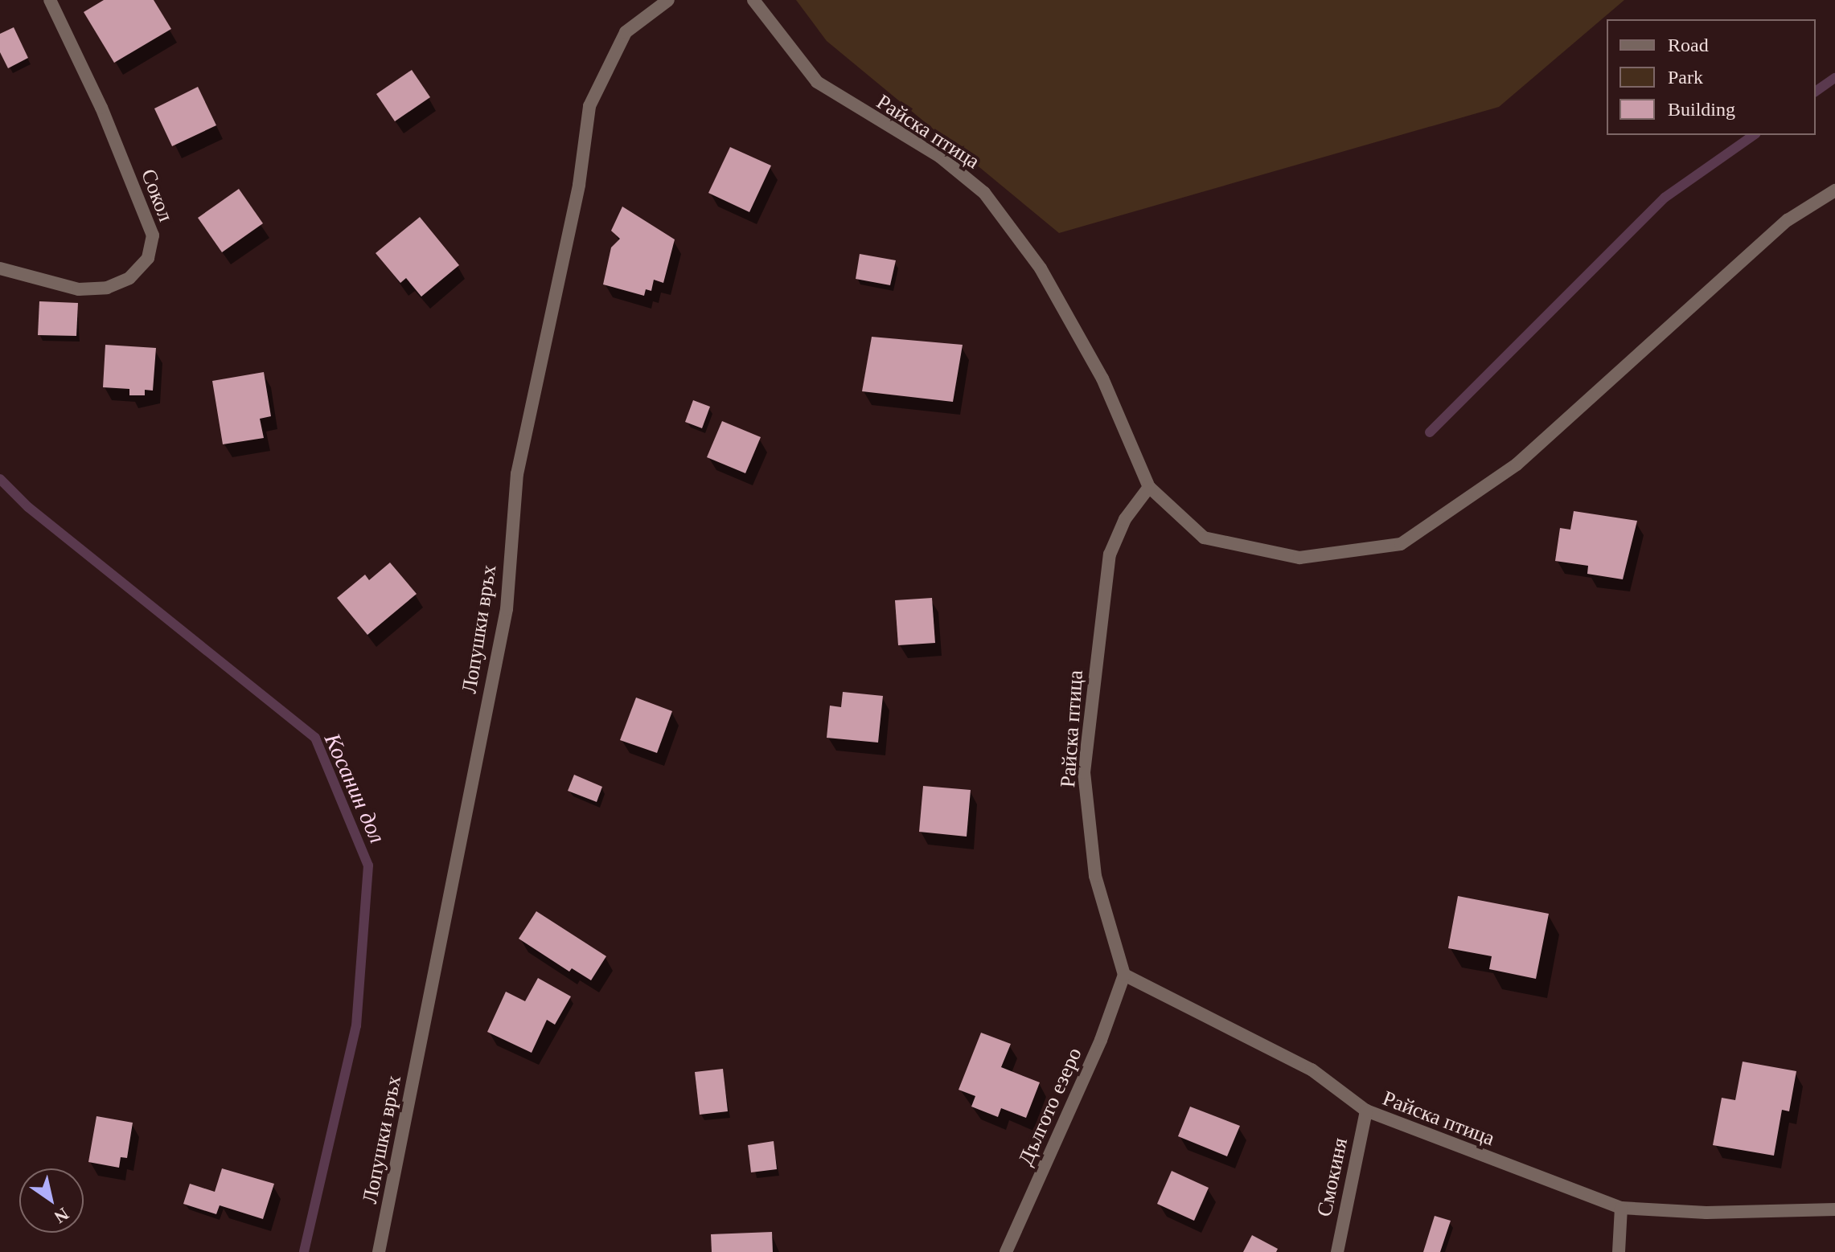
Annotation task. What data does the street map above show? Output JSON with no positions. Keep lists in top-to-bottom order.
{
  "streets": {
    "street": [
      "Райска птица",
      "Сокол",
      "Лопушки връх",
      "Дългото езеро",
      "Смокиня"
    ]
  },
  "crossings": [
    ["Райска птица", "Дългото езеро"],
    ["Райска птица", "Смокиня"]
  ],
  "water": ["Косанин дол"],
  "legend": ["Road", "Park", "Building"],
  "north": "bottom right"
}
